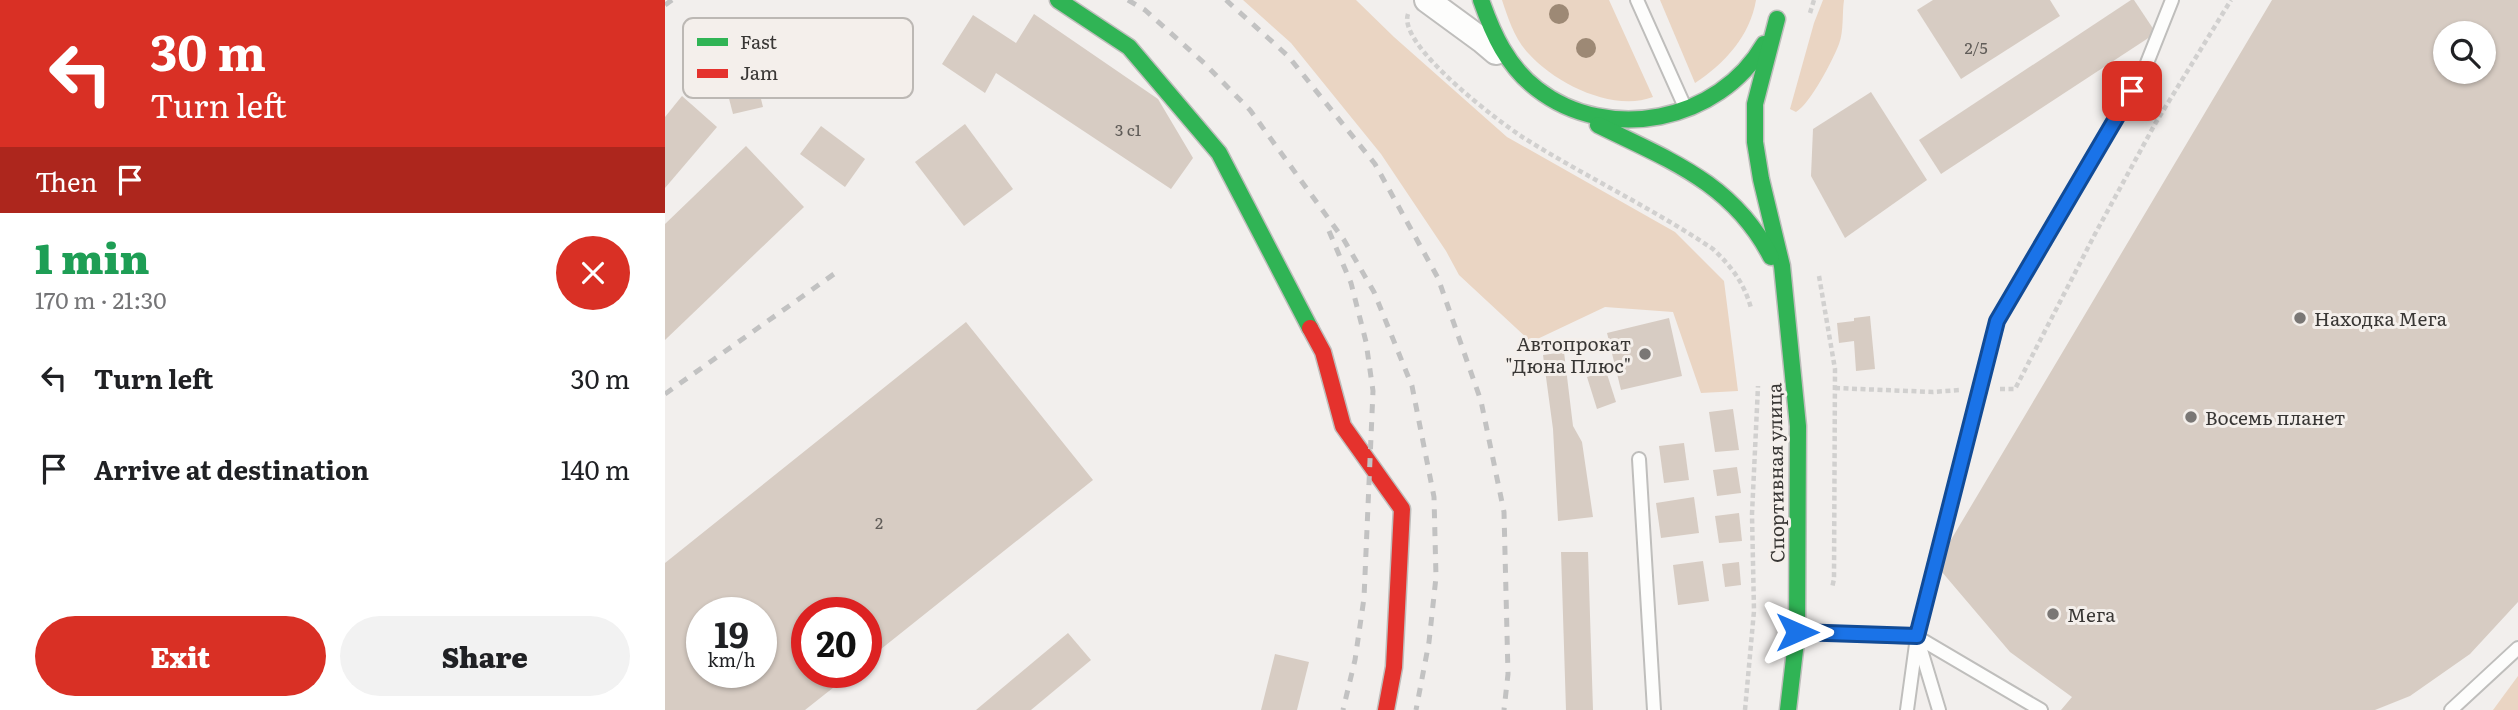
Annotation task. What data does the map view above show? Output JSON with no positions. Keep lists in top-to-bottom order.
{
  "streets": {
    "main road": ["Спортивная улица"]
  },
  "places": [
    "Находка Мега",
    "Автопрокат \"Дюна Плюс\"",
    "Восемь планет",
    "Мега"
  ],
  "house_numbers": ["2/5", "3 с1", "2"],
  "legend": ["Fast", "Jam"],
  "page": {
    "turn": ["30 m", "Turn left"],
    "then": "Then",
    "heading": ["1 min", "170 m · 21:30"],
    "list": [
      {
        "name": "Turn left",
        "value": "30 m"
      },
      {
        "name": "Arrive at destination",
        "value": "140 m"
      }
    ],
    "speed": "19 km/h",
    "limit": "20",
    "buttons": ["Exit", "Share"]
  }
}
